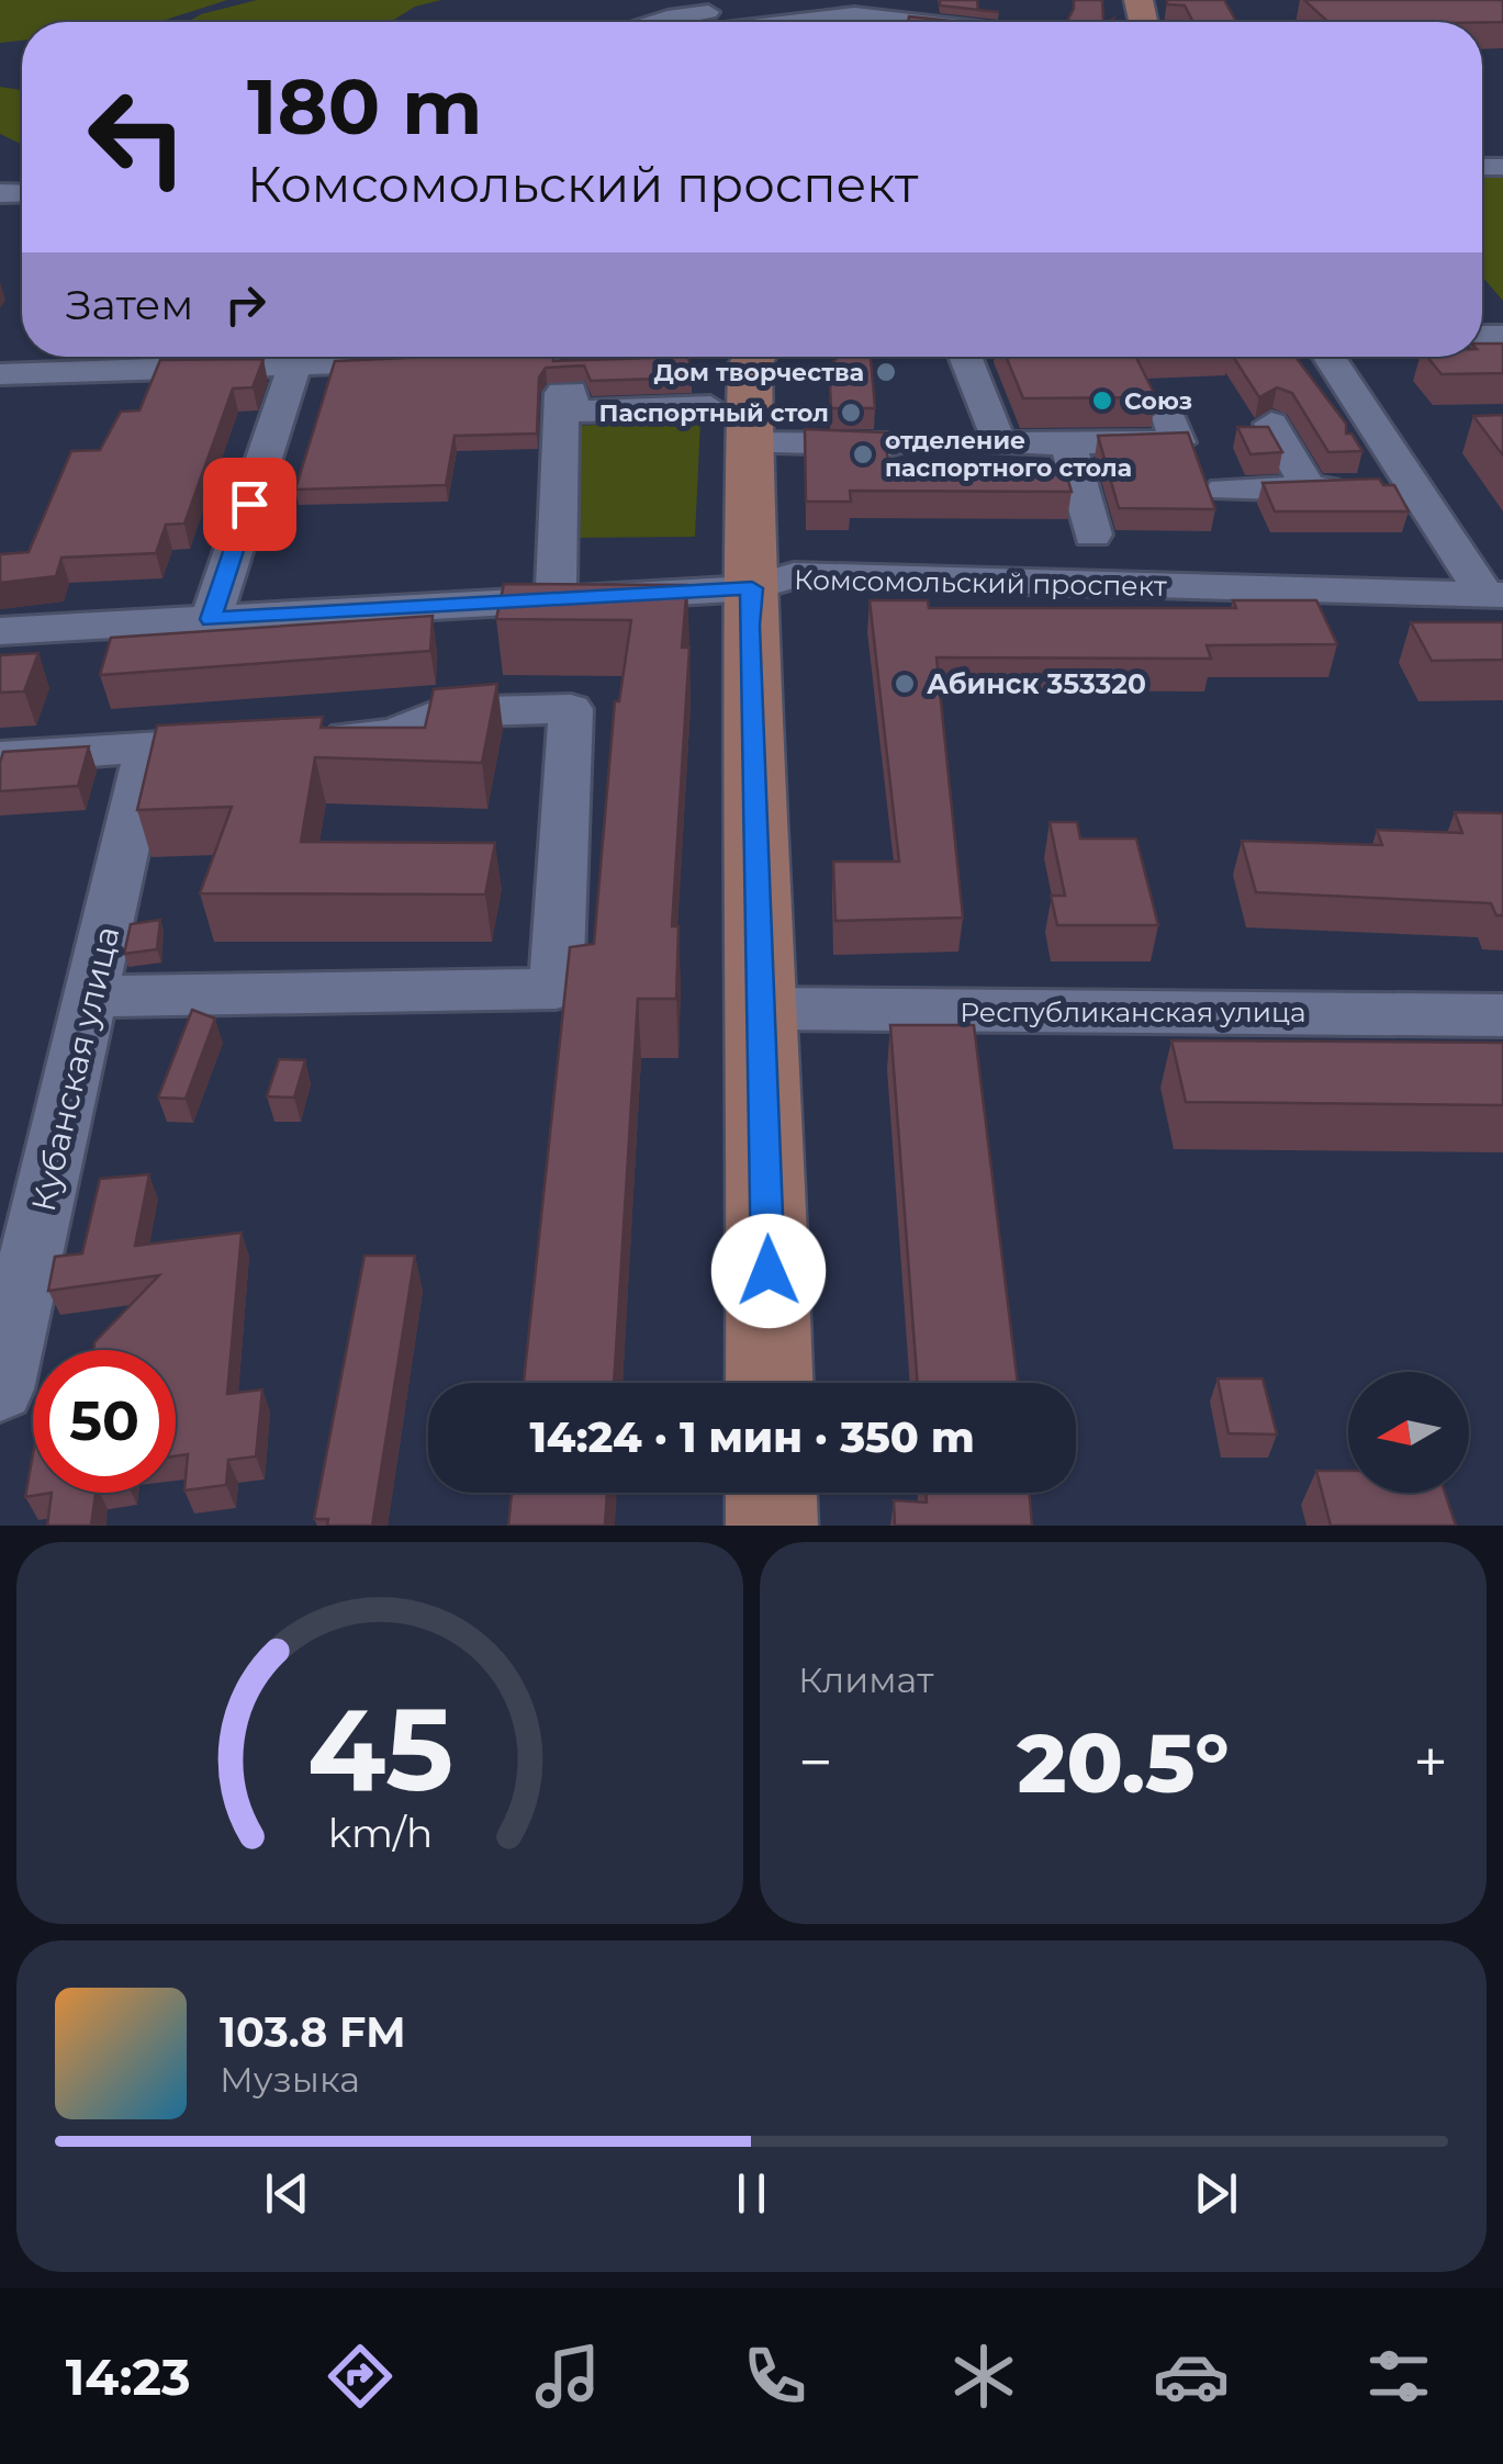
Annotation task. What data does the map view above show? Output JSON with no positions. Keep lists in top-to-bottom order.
{
  "streets": {
    "street": ["Комсомольский проспект", "Республиканская улица", "Кубанская улица"]
  },
  "places": [
    "Дом творчества",
    "Союз",
    "Паспортный стол",
    "отделение паспортного стола",
    "Абинск 353320"
  ],
  "north": "left",
  "page": {
    "turn": ["180 m", "Комсомольский проспект"],
    "then": "Затем",
    "limit": "50",
    "trip": "14:24 · 1 мин · 350 m",
    "tile": "Климат",
    "heat": ["−", "20.5°", "+"],
    "song": ["103.8 FM", "Музыка"],
    "tabs": "14:23",
    "gauge": ["45", "km/h"]
  }
}
